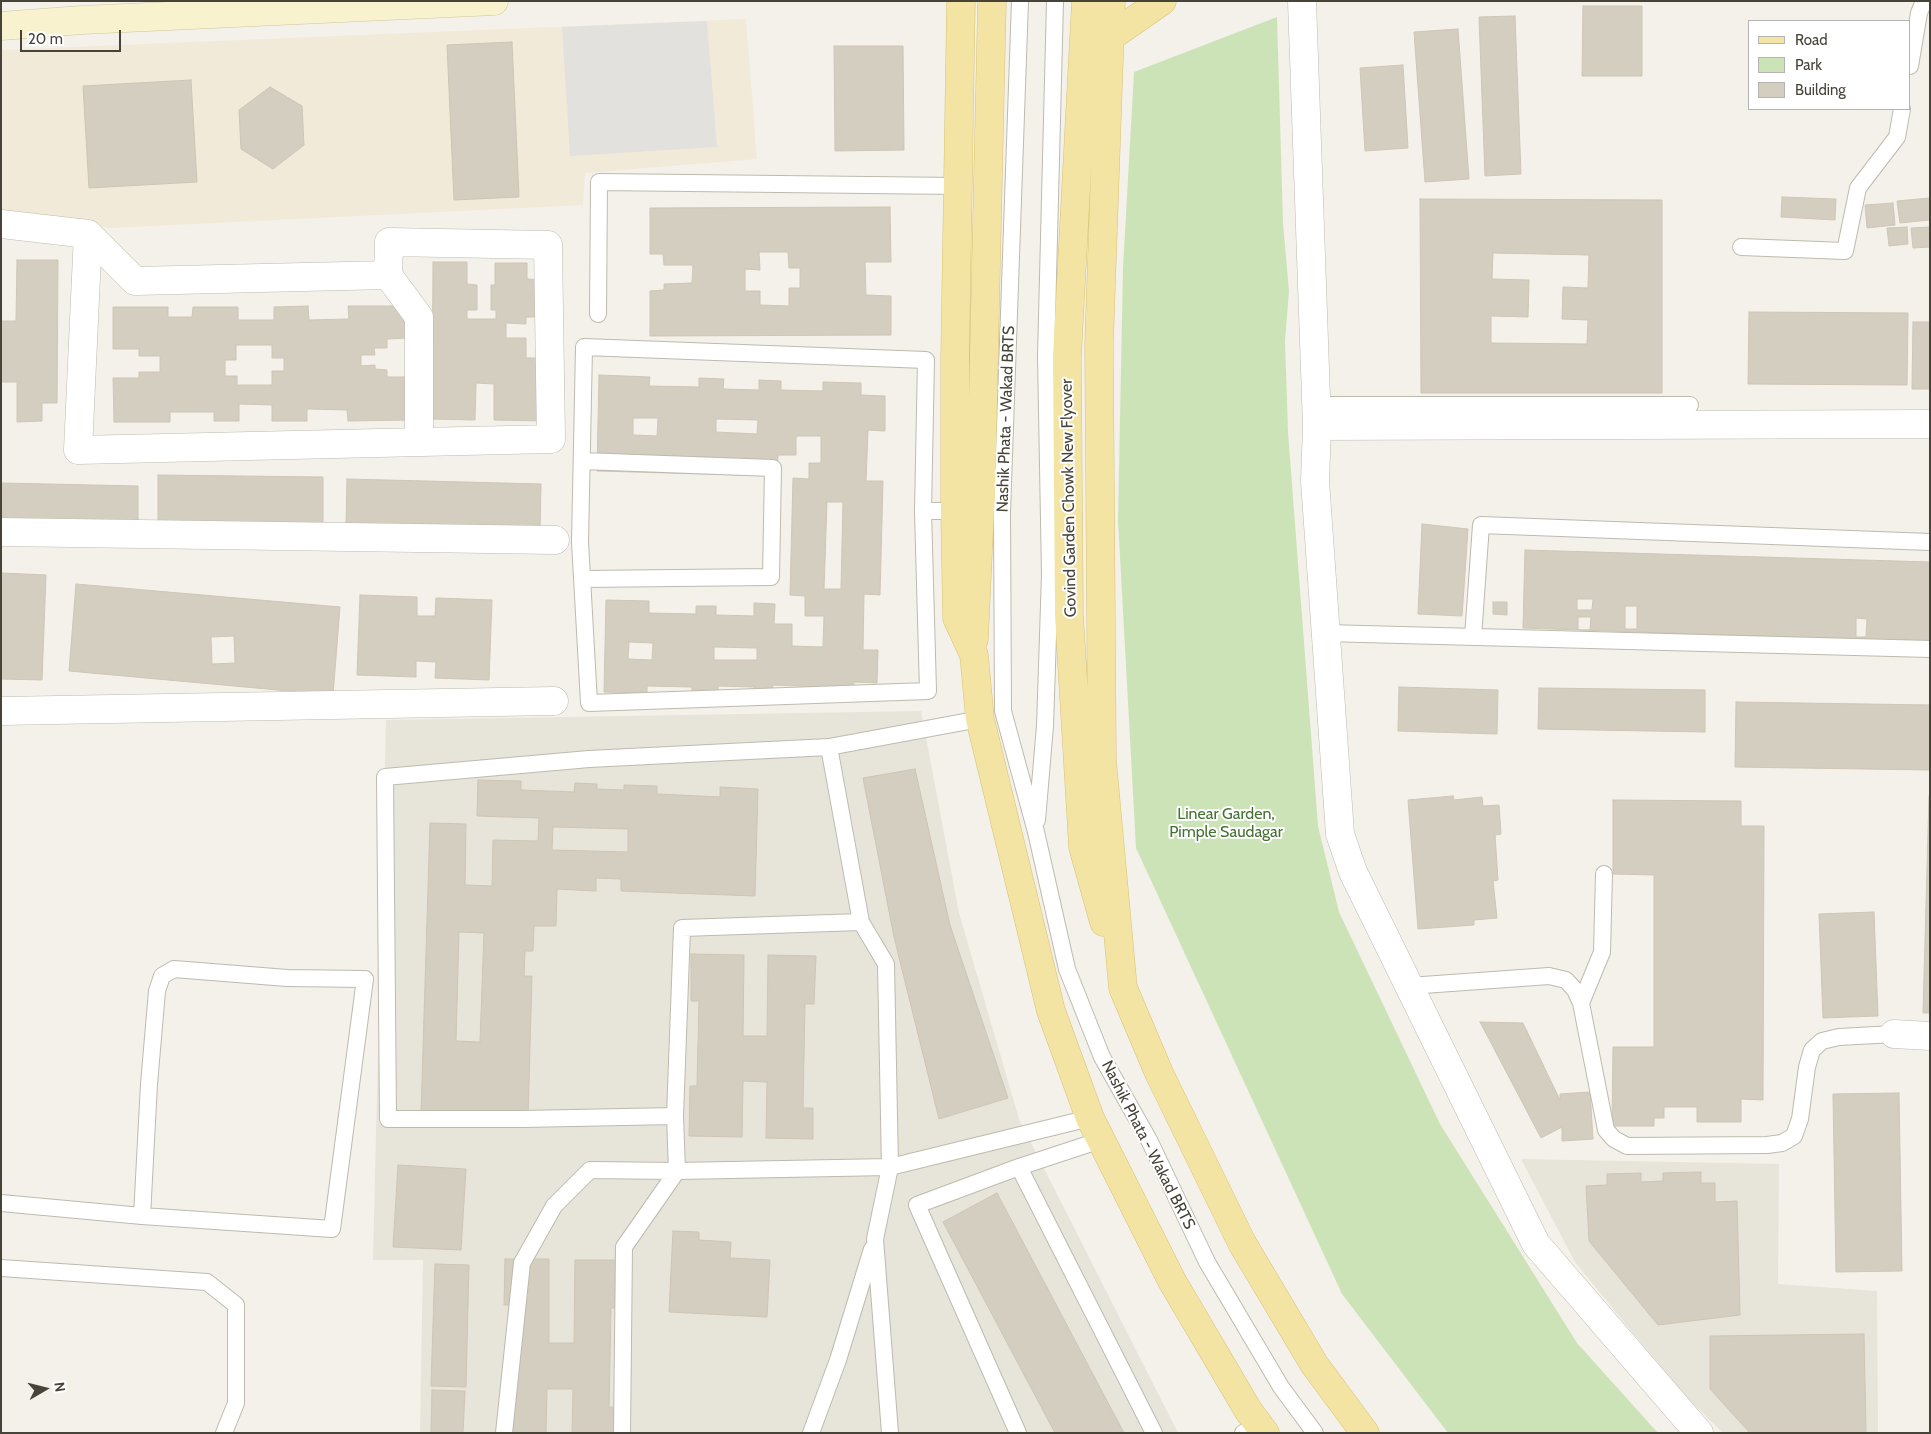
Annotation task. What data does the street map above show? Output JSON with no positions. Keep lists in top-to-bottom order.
{
  "streets": {
    "main road": ["Govind Garden Chowk New Flyover"],
    "lane": ["Nashik Phata - Wakad BRTS"]
  },
  "parks": ["Linear Garden, Pimple Saudagar"],
  "legend": ["Road", "Park", "Building"],
  "scale_bar": "20 m",
  "north": "right"
}
